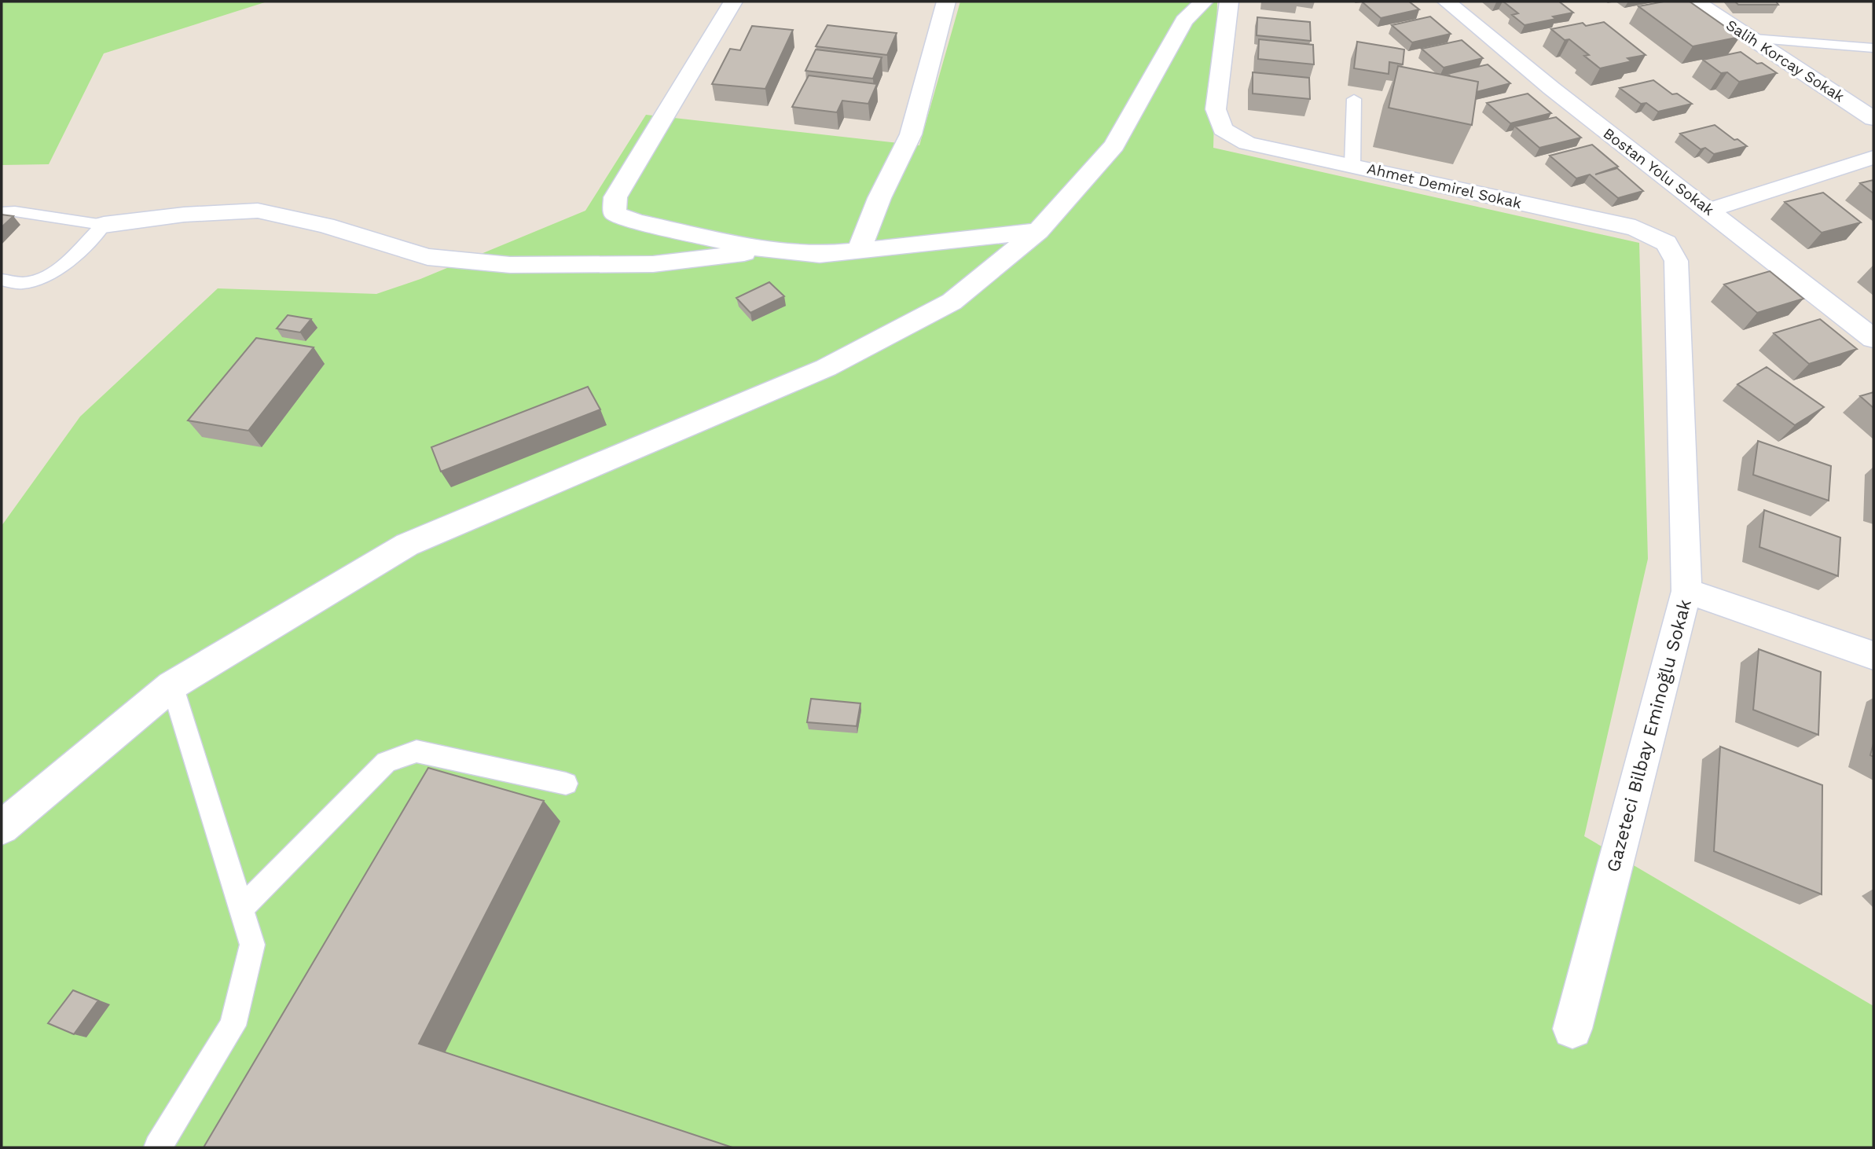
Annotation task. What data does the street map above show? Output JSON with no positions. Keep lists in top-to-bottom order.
{
  "streets": {
    "street": [
      "Salih Korcay Sokak",
      "Bostan Yolu Sokak",
      "Ahmet Demirel Sokak",
      "Gazeteci Bilbay Eminoğlu Sokak"
    ]
  },
  "crossings": [
    ["Ahmet Demirel Sokak", "Gazeteci Bilbay Eminoğlu Sokak"]
  ]
}
